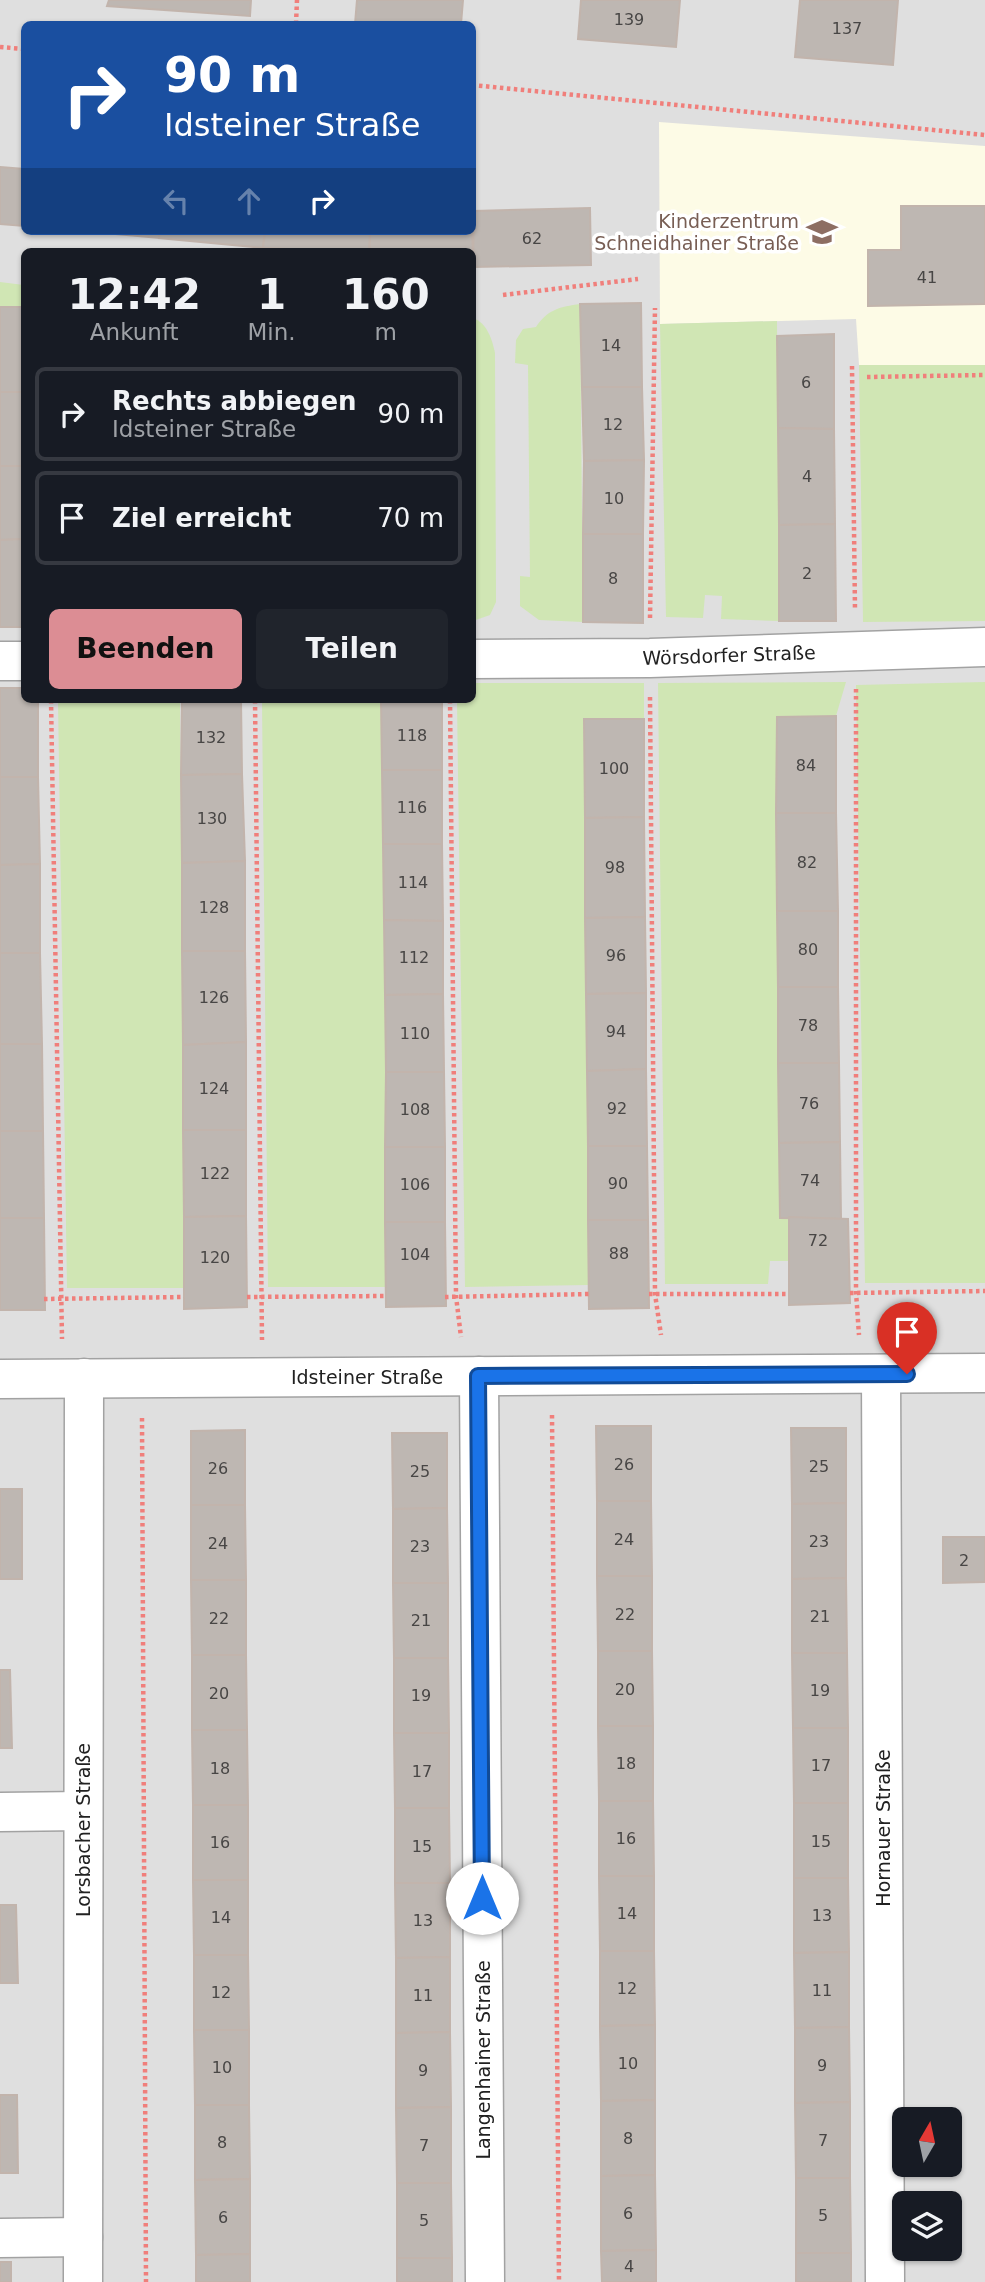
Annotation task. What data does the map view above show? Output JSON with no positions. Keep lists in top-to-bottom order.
{
  "streets": {
    "street": [
      "Wörsdorfer Straße",
      "Idsteiner Straße",
      "Hornauer Straße",
      "Lorsbacher Straße",
      "Langenhainer Straße"
    ]
  },
  "crossings": [
    ["Idsteiner Straße", "Hornauer Straße"],
    ["Idsteiner Straße", "Lorsbacher Straße"],
    ["Idsteiner Straße", "Langenhainer Straße"]
  ],
  "places": {
    "school or university": ["Kinderzentrum Schneidhainer Straße"]
  },
  "house_numbers": [
    "139",
    "137",
    "62",
    "41",
    "14",
    "6",
    "12",
    "4",
    "10",
    "2",
    "8",
    "118",
    "132",
    "84",
    "100",
    "116",
    "130",
    "82",
    "98",
    "114",
    "128",
    "80",
    "96",
    "112",
    "126",
    "78",
    "94",
    "110",
    "124",
    "76",
    "92",
    "108",
    "122",
    "74",
    "90",
    "106",
    "72",
    "88",
    "104",
    "120",
    "26",
    "25",
    "26",
    "25",
    "24",
    "23",
    "24",
    "23",
    "2",
    "22",
    "21",
    "22",
    "21",
    "20",
    "19",
    "20",
    "19",
    "18",
    "17",
    "18",
    "17",
    "16",
    "15",
    "16",
    "15",
    "14",
    "13",
    "14",
    "13",
    "12",
    "11",
    "12",
    "11",
    "10",
    "9",
    "10",
    "9",
    "8",
    "7",
    "8",
    "7",
    "6",
    "5",
    "6",
    "5",
    "4"
  ],
  "north": "top",
  "page": {
    "turn": ["90 m", "Idsteiner Straße"],
    "eta": [
      "12:42",
      "Ankunft",
      "1",
      "Min.",
      "160",
      "m"
    ],
    "list": [
      {
        "name": "Rechts abbiegen",
        "note": "Idsteiner Straße",
        "value": "90 m"
      },
      {
        "name": "Ziel erreicht",
        "value": "70 m"
      }
    ],
    "buttons": ["Beenden", "Teilen"]
  }
}
